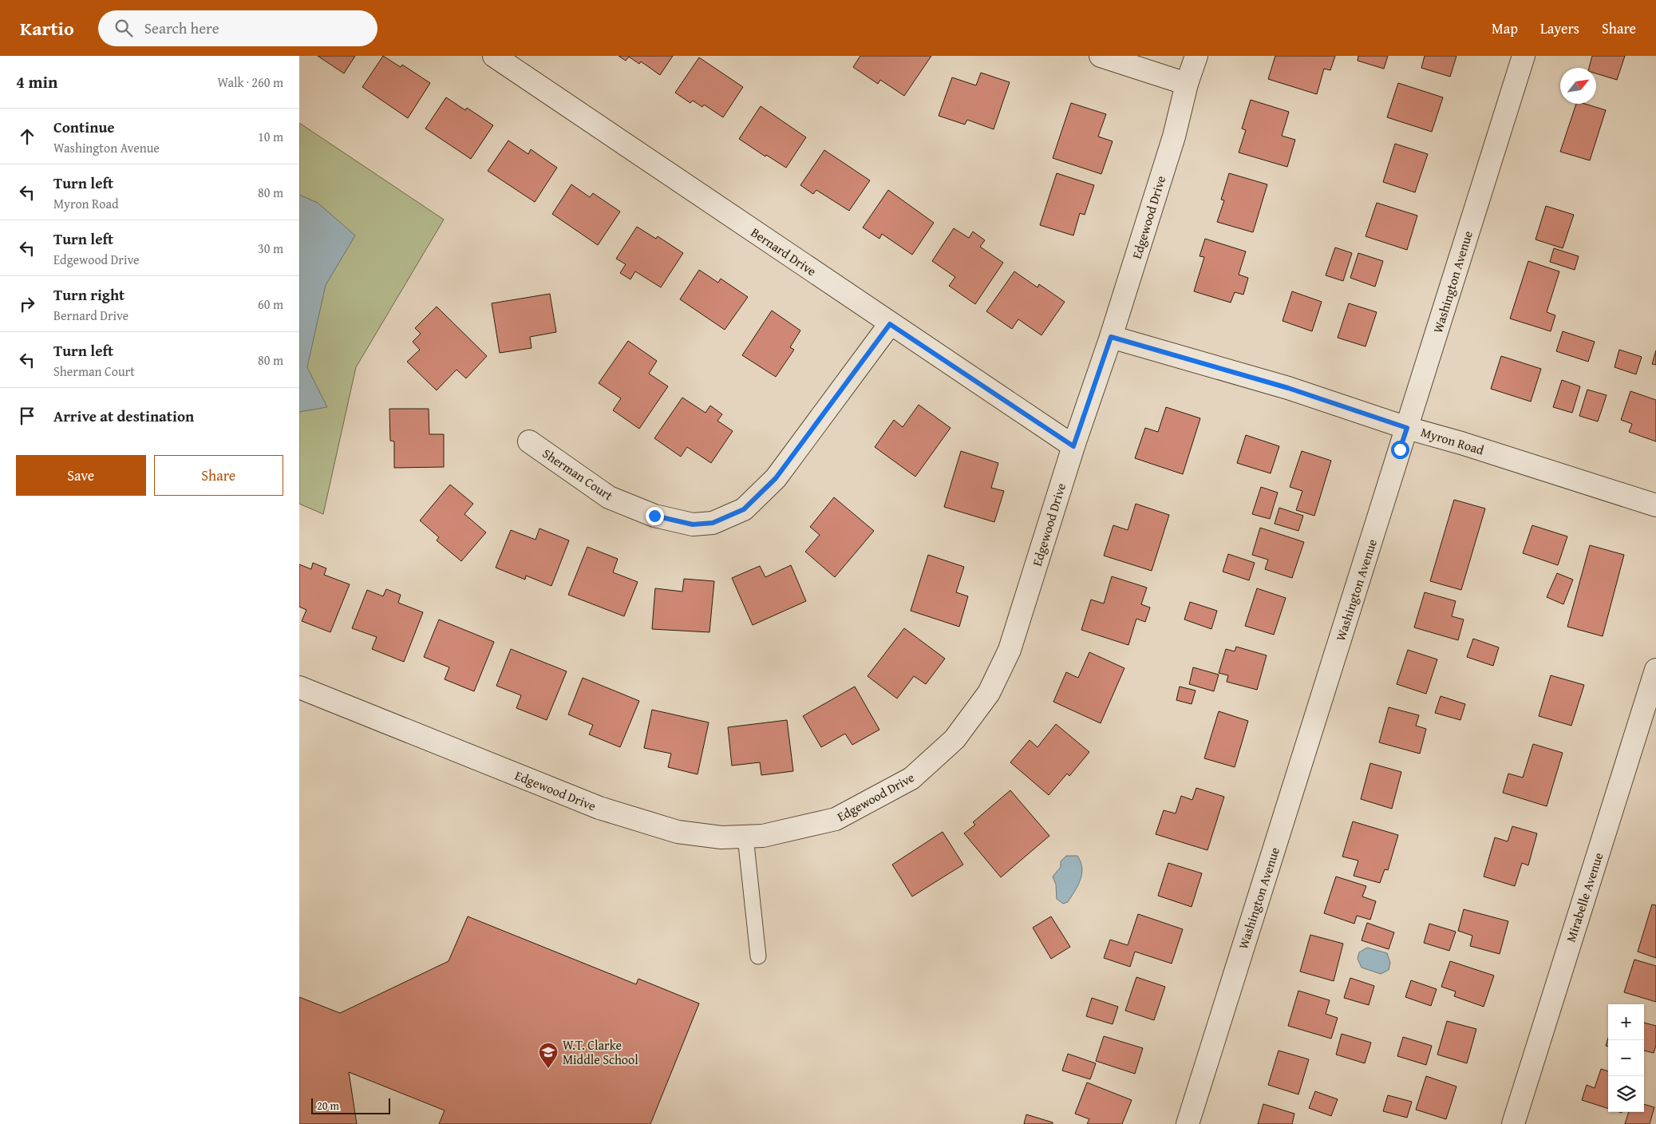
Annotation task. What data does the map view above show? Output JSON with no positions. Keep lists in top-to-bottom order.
{
  "streets": {
    "street": [
      "Edgewood Drive",
      "Bernard Drive",
      "Washington Avenue",
      "Myron Road",
      "Sherman Court",
      "Mirabelle Avenue"
    ]
  },
  "crossings": [
    ["Edgewood Drive", "Bernard Drive"],
    ["Edgewood Drive", "Myron Road"],
    ["Bernard Drive", "Sherman Court"],
    ["Washington Avenue", "Myron Road"]
  ],
  "places": {
    "school or university": ["W.T. Clarke Middle School"]
  },
  "scale_bar": "20 m",
  "north": "top right",
  "page": {
    "header": "Kartio",
    "search": "Search here",
    "nav": ["Map", "Layers", "Share"],
    "heading": ["4 min", "Walk · 260 m"],
    "list": [
      ["Continue", "Washington Avenue", "10 m"],
      ["Turn left", "Myron Road", "80 m"],
      ["Turn left", "Edgewood Drive", "30 m"],
      ["Turn right", "Bernard Drive", "60 m"],
      ["Turn left", "Sherman Court", "80 m"],
      "Arrive at destination"
    ],
    "buttons": ["Save", "Share"],
    "map_buttons": ["+", "−"],
    "scale": "20 m"
  }
}
